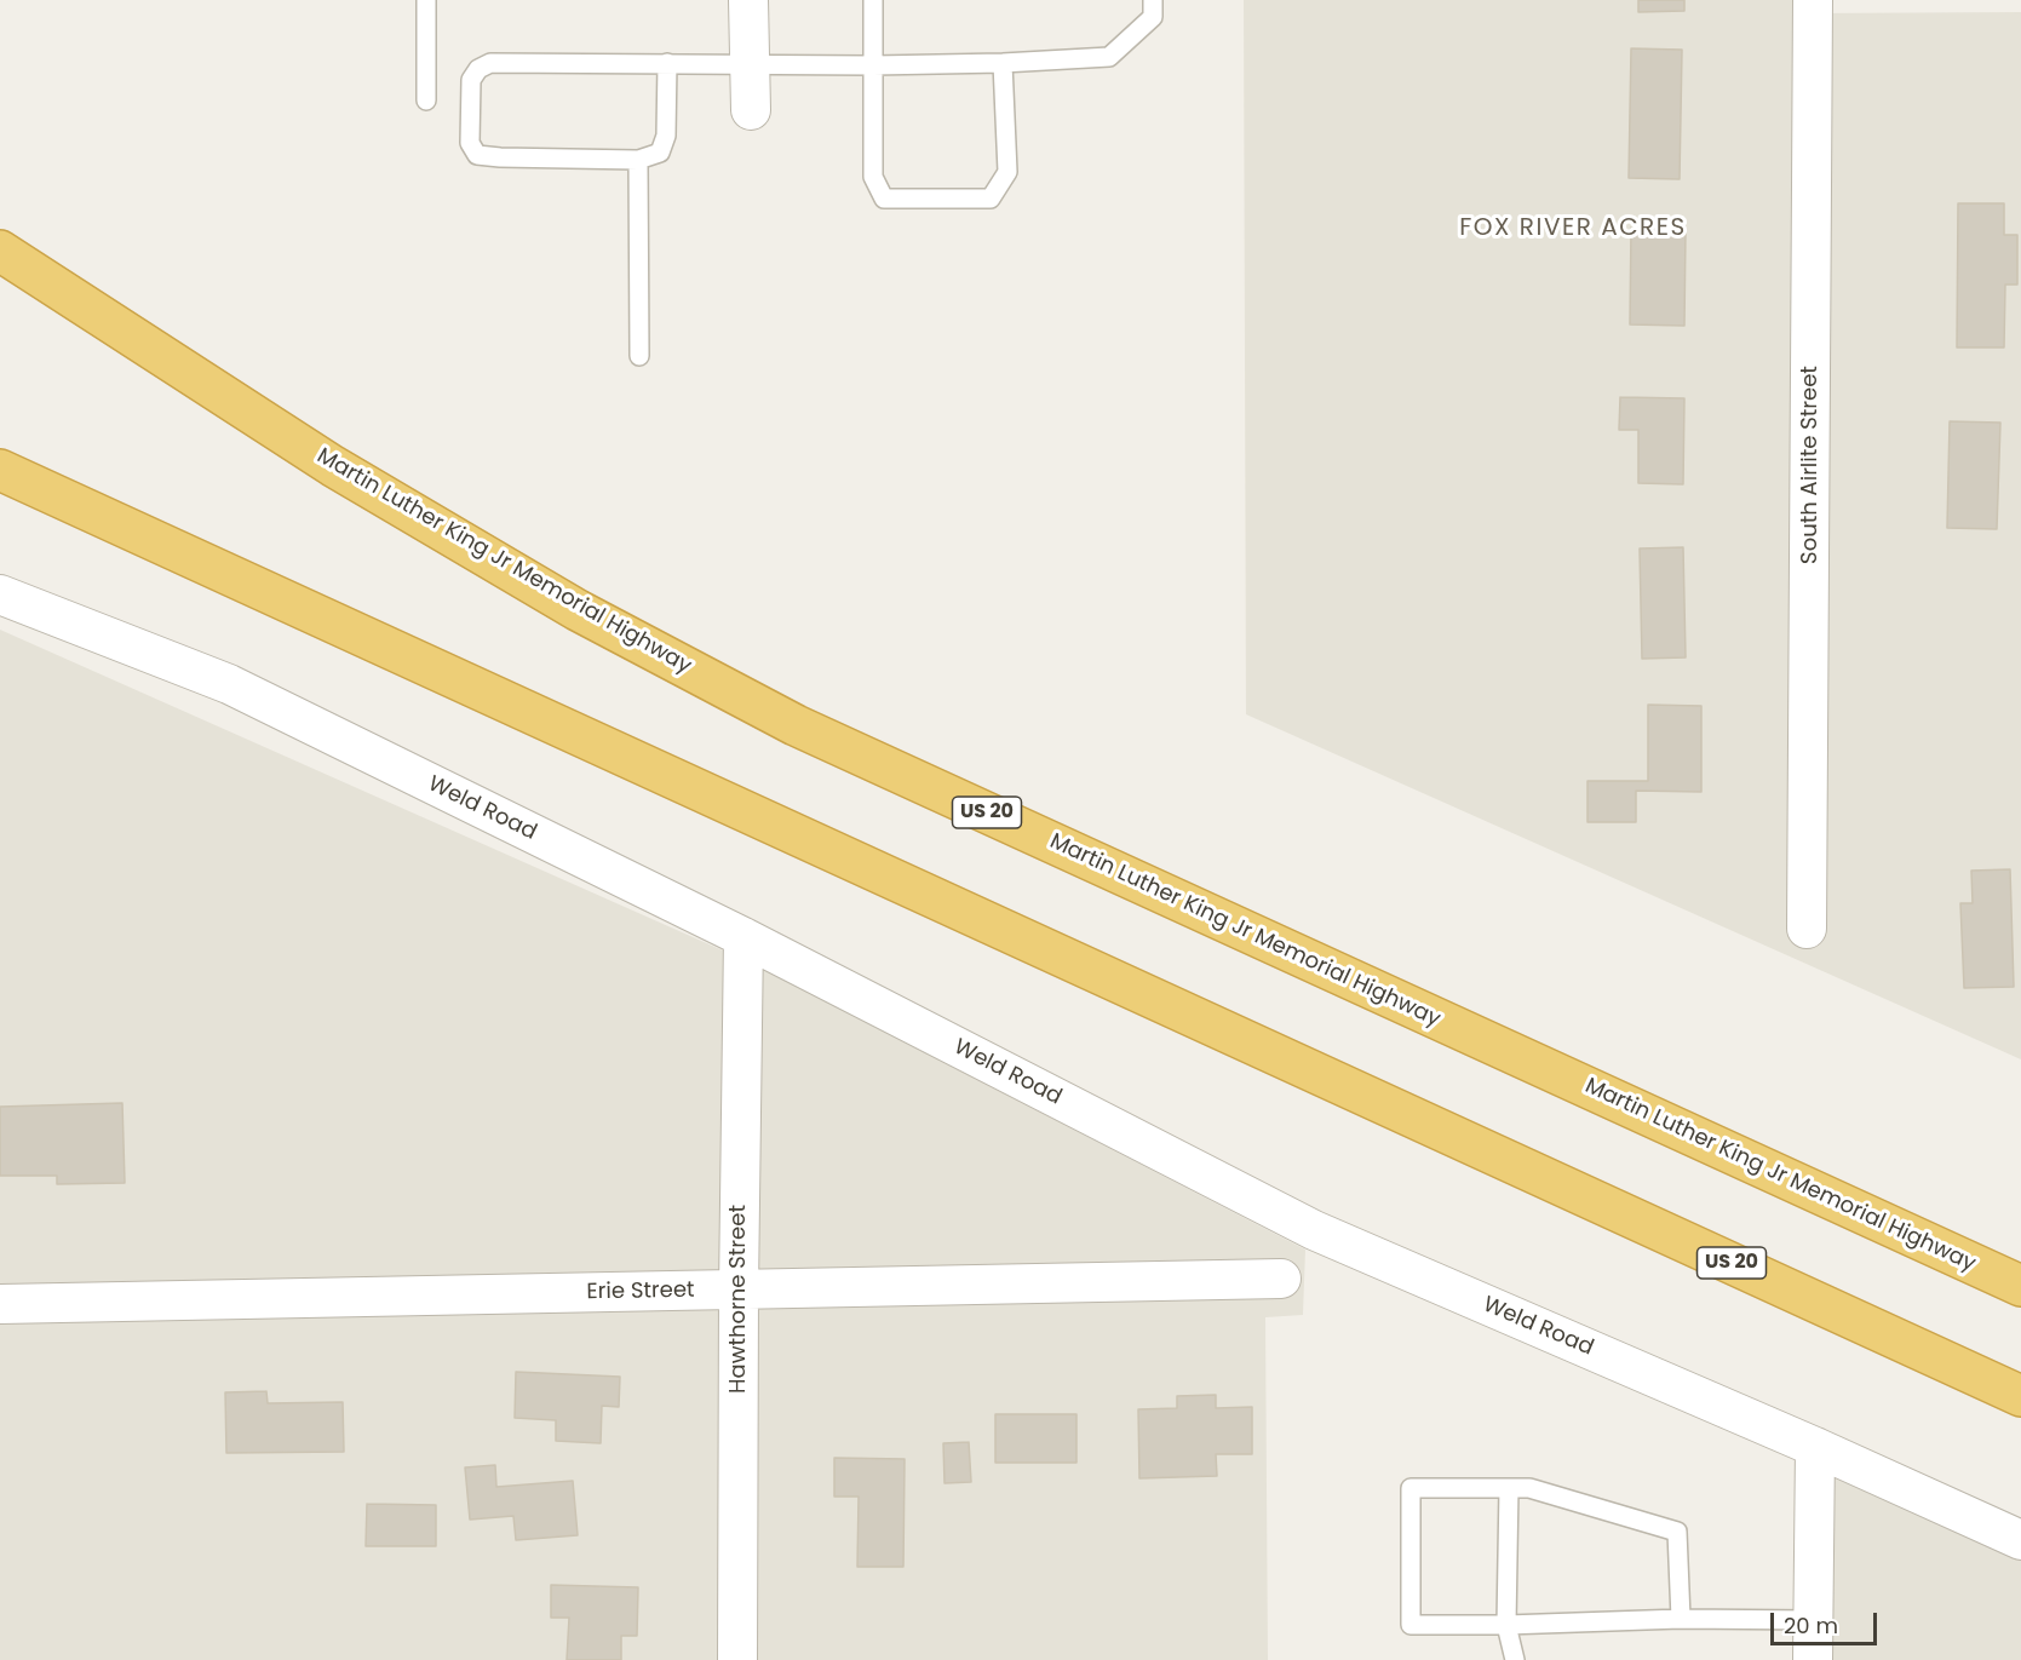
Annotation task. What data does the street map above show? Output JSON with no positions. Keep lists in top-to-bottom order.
{
  "streets": {
    "highway": ["Martin Luther King Jr Memorial Highway", "US 20"],
    "street": [
      "South Airlite Street",
      "Weld Road",
      "Erie Street",
      "Hawthorne Street"
    ]
  },
  "crossings": [
    ["Weld Road", "Hawthorne Street"],
    ["Erie Street", "Hawthorne Street"]
  ],
  "districts": ["FOX RIVER ACRES"],
  "scale_bar": "20 m"
}
